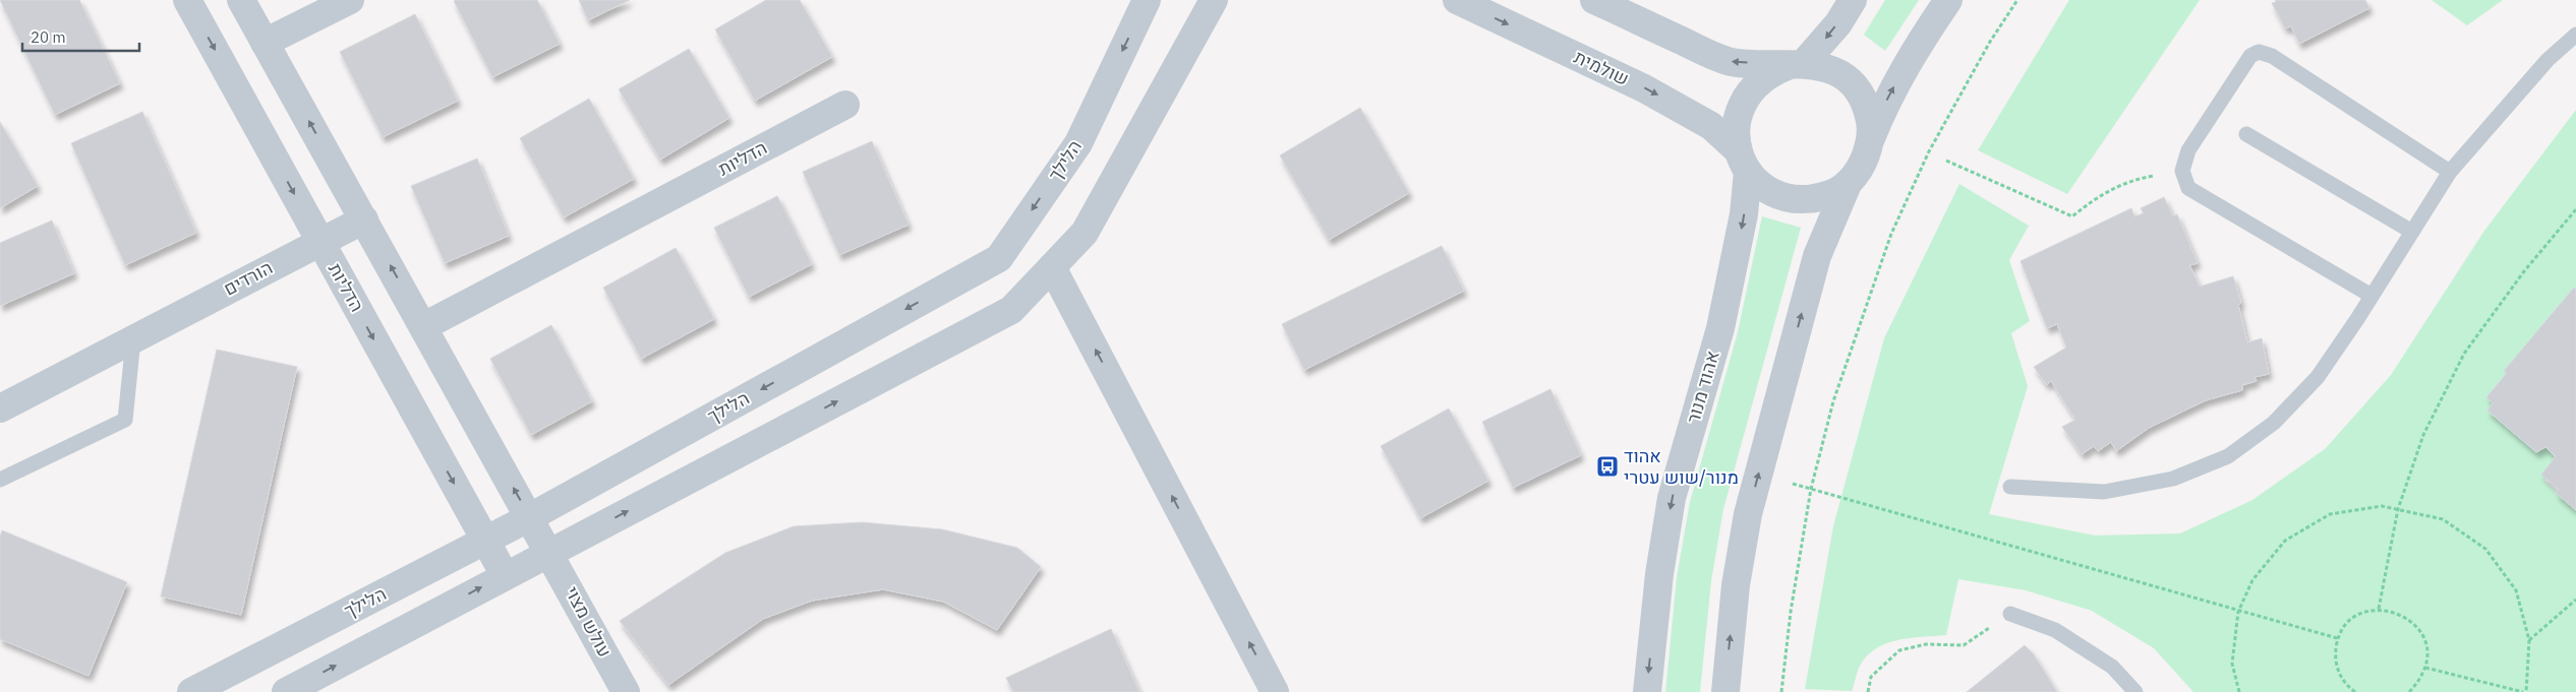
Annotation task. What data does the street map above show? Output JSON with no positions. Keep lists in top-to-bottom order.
{
  "streets": {
    "street": [
      "שולמית",
      "הדליות",
      "הלילך",
      "הורדים",
      "אהוד מנור",
      "עולש מצוי"
    ]
  },
  "crossings": [
    ["שולמית", "אהוד מנור"],
    ["הדליות", "הלילך"],
    ["הדליות", "הורדים"]
  ],
  "places": {
    "bus stop": ["אהוד מנור/שוש עטרי"]
  },
  "scale_bar": "20 m"
}
